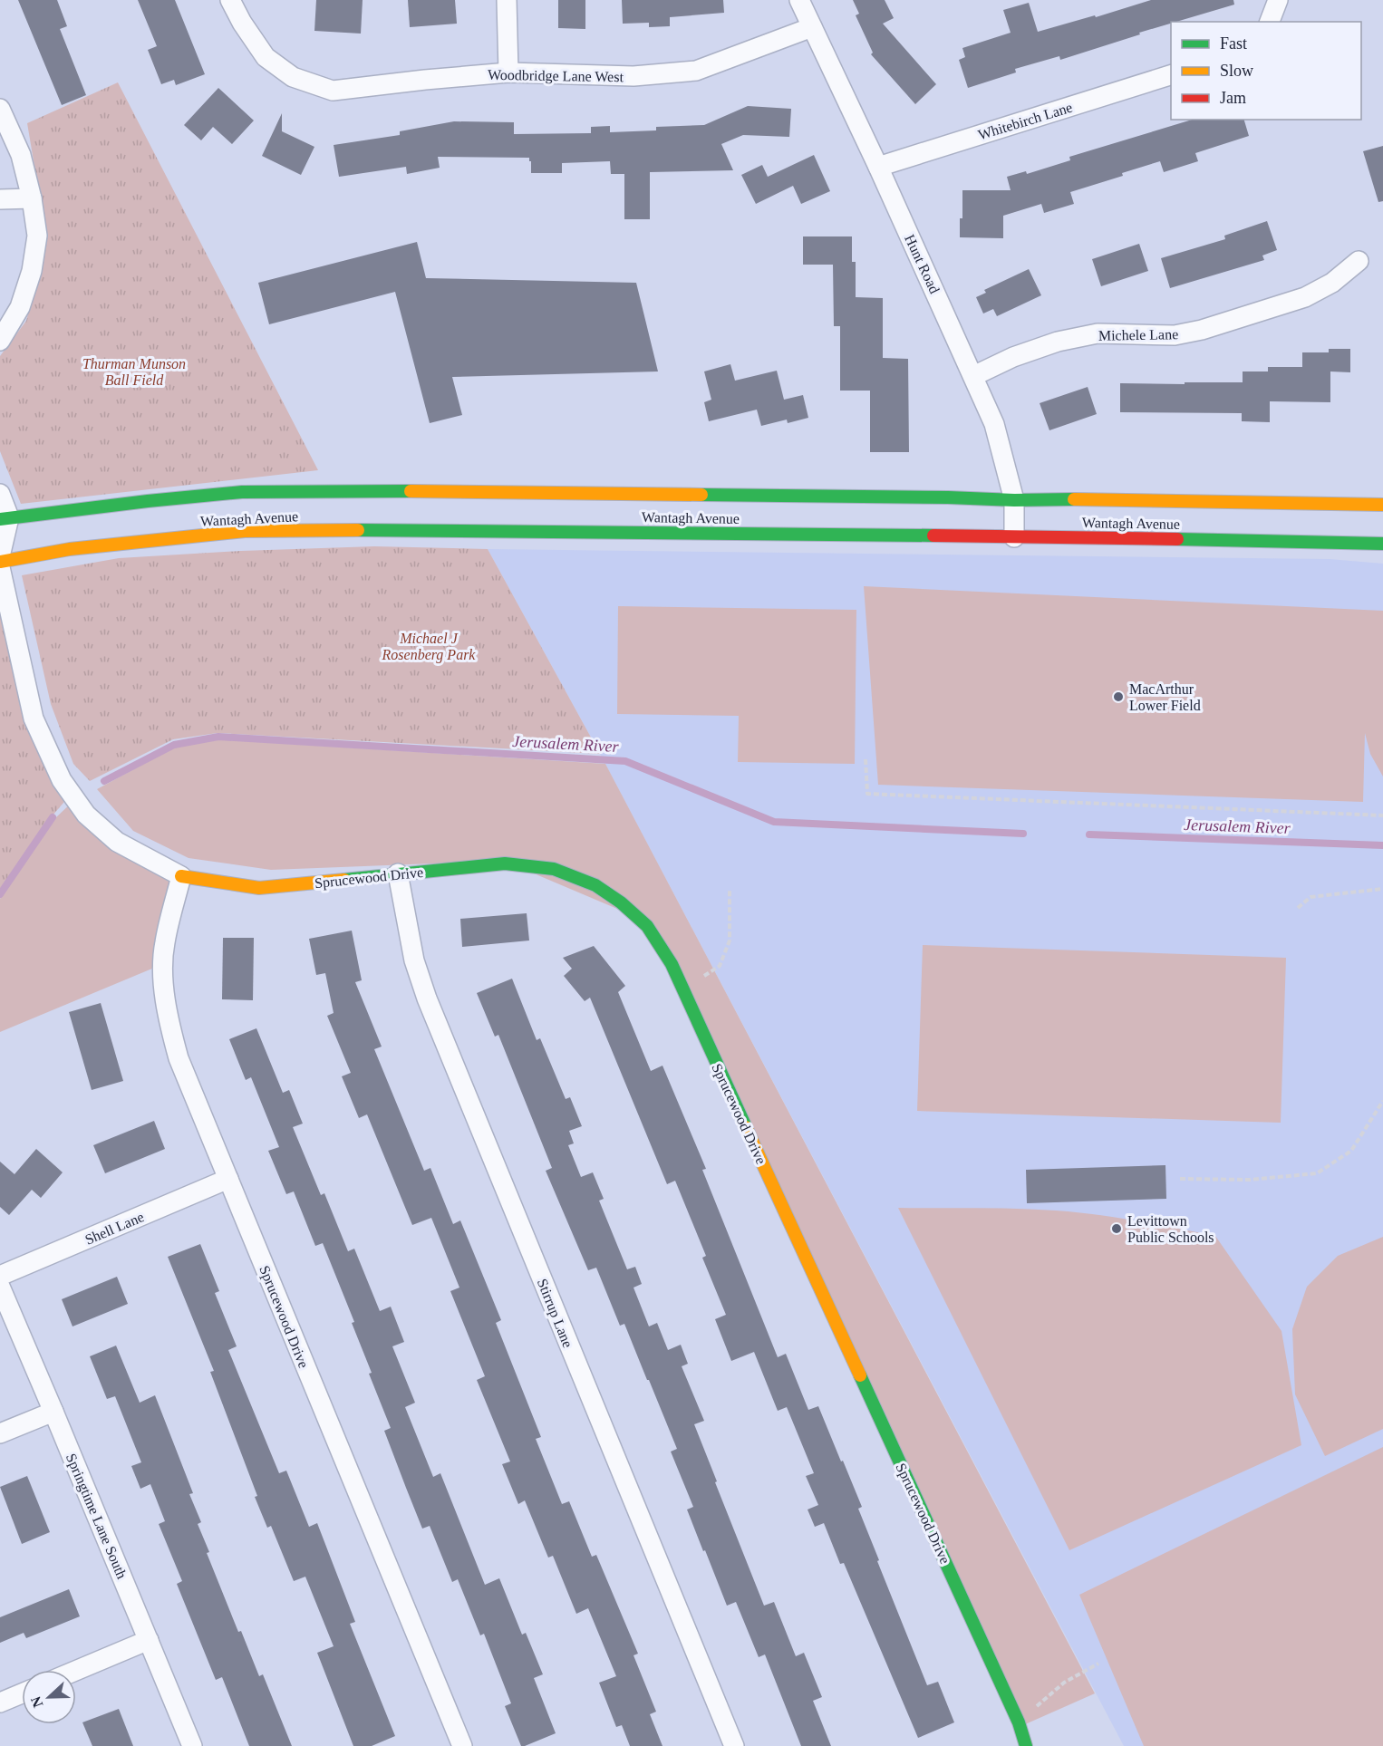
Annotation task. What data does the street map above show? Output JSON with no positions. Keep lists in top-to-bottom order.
{
  "streets": {
    "main road": ["Wantagh Avenue", "Sprucewood Drive"],
    "street": [
      "Woodbridge Lane West",
      "Whitebirch Lane",
      "Hunt Road",
      "Michele Lane",
      "Shell Lane",
      "Stirrup Lane",
      "Springtime Lane South"
    ]
  },
  "crossings": [
    ["Woodbridge Lane West", "Hunt Road"],
    ["Whitebirch Lane", "Hunt Road"],
    ["Hunt Road", "Michele Lane"],
    ["Hunt Road", "Wantagh Avenue"],
    ["Sprucewood Drive", "Shell Lane"],
    ["Sprucewood Drive", "Stirrup Lane"]
  ],
  "water": ["Jerusalem River"],
  "parks": ["Thurman Munson Ball Field", "Michael J Rosenberg Park"],
  "places": ["MacArthur Lower Field", "Levittown Public Schools"],
  "legend": ["Fast", "Slow", "Jam"],
  "north": "left"
}
